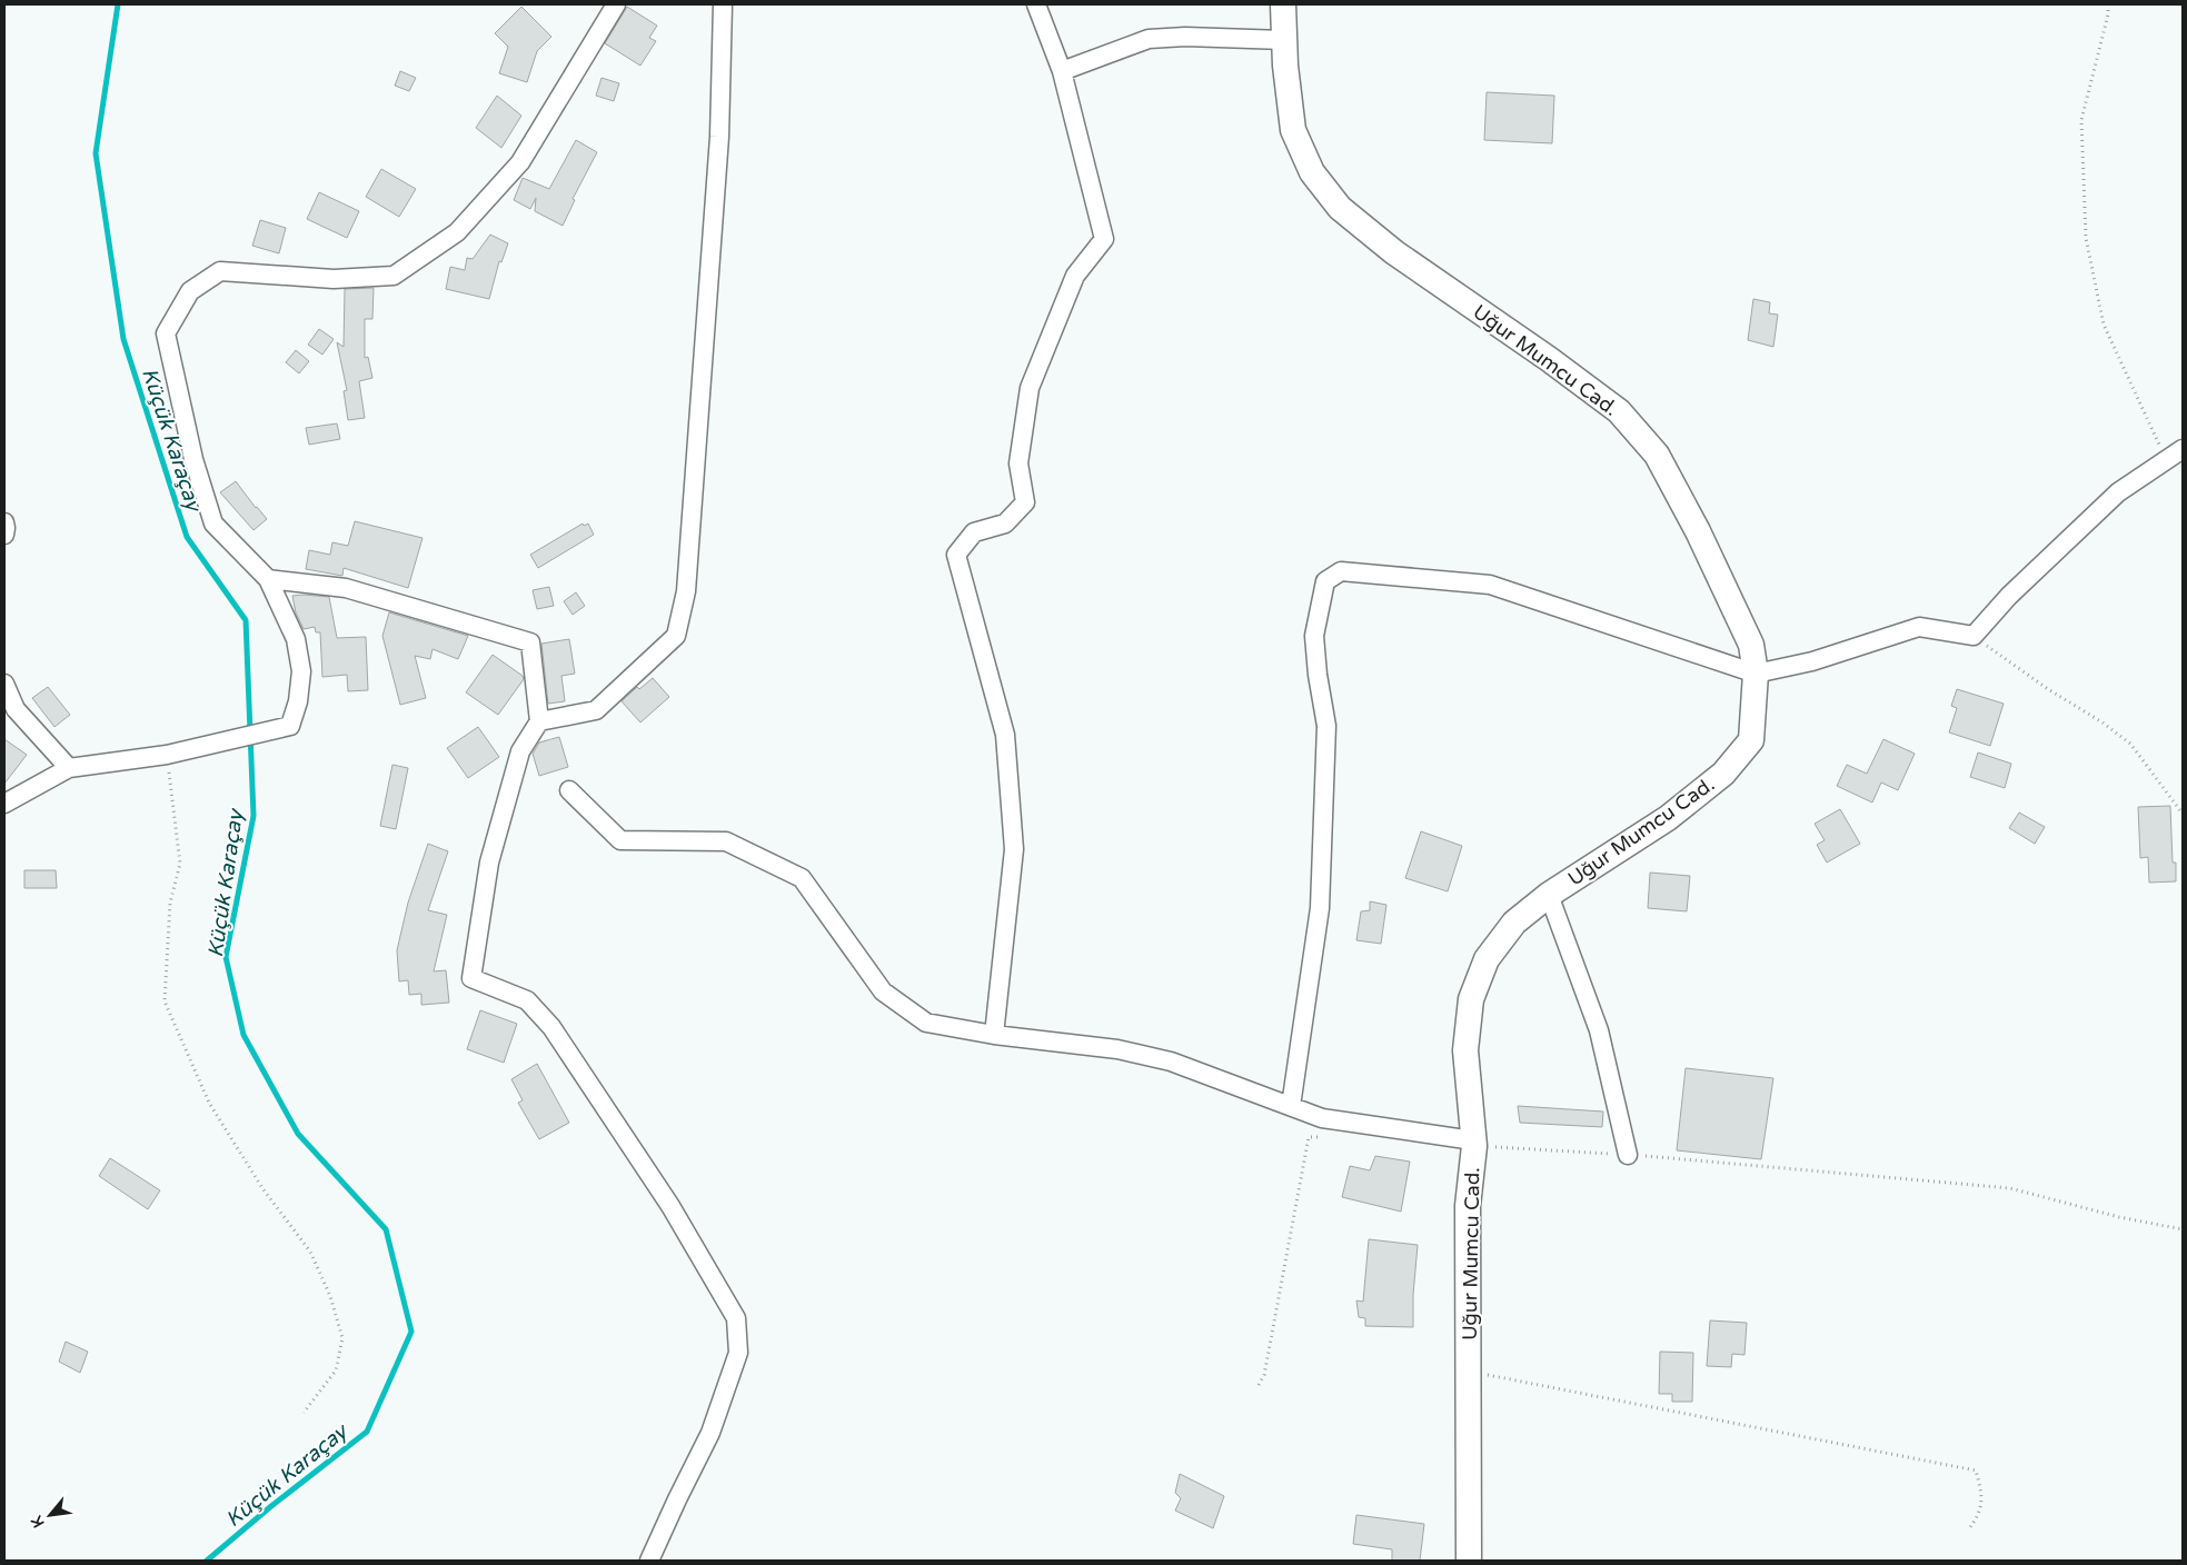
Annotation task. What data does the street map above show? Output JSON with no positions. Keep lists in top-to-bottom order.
{
  "streets": {
    "street": ["Uğur Mumcu Cad."]
  },
  "water": ["Küçük Karaçay"],
  "north": "bottom left"
}
